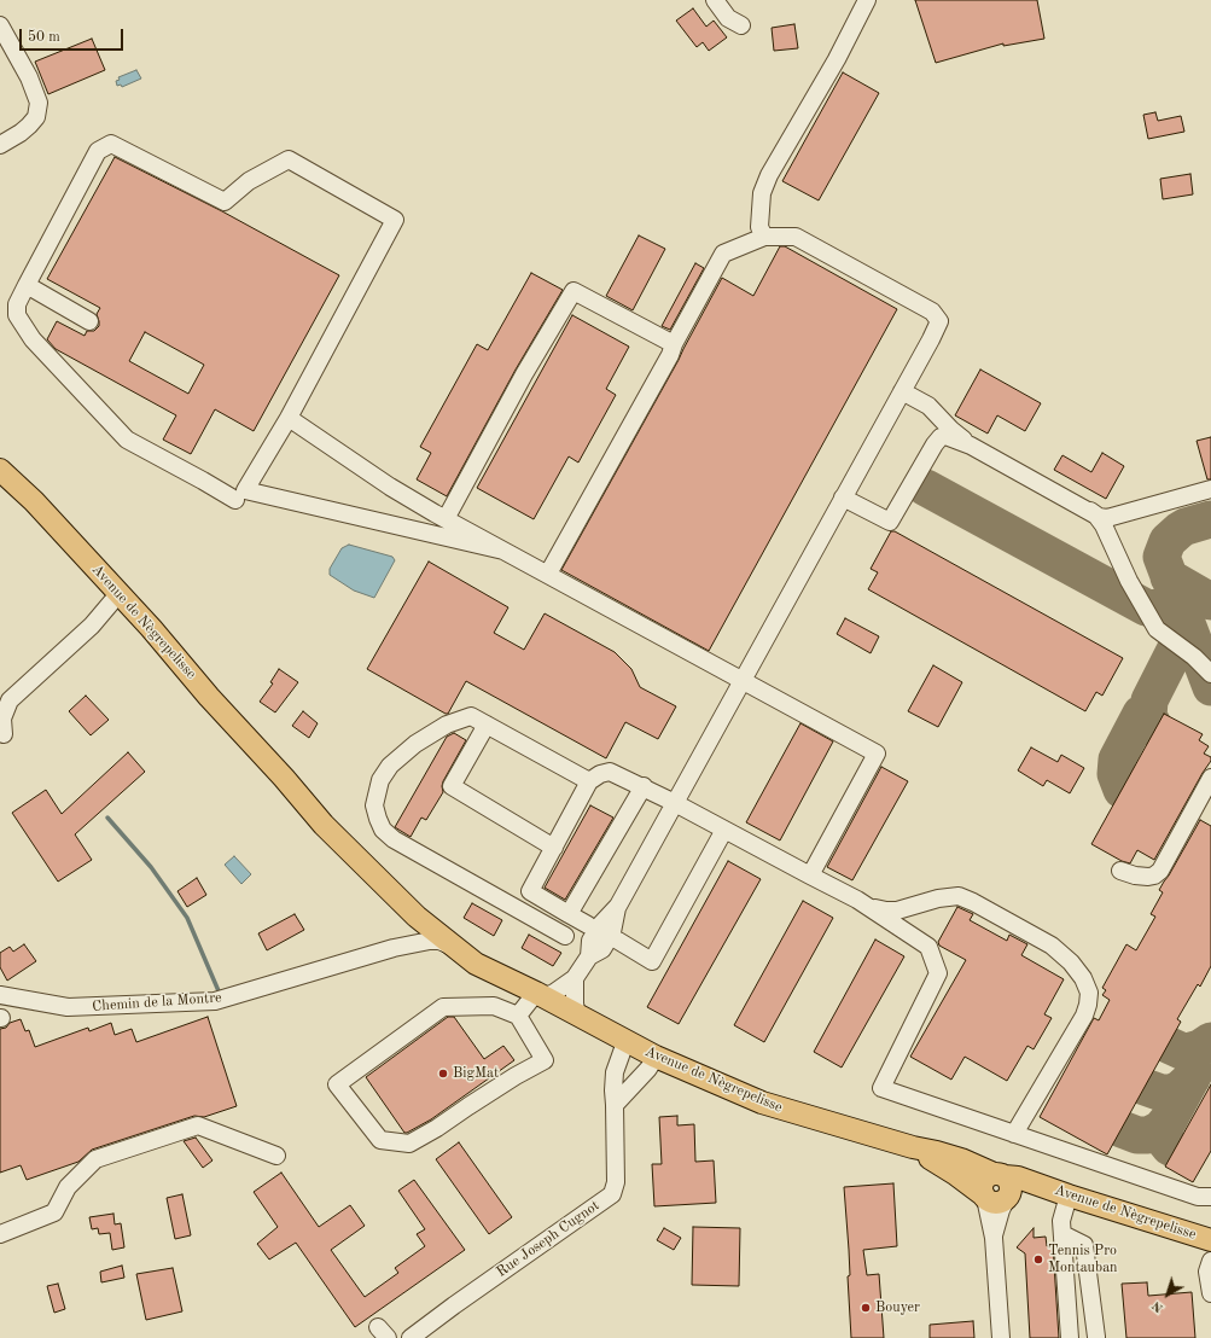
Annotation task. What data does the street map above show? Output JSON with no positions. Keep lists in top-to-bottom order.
{
  "streets": {
    "main road": ["Avenue de Nègrepelisse"],
    "street": ["Chemin de la Montre", "Rue Joseph Cugnot"]
  },
  "crossings": [
    ["Avenue de Nègrepelisse", "Chemin de la Montre"],
    ["Avenue de Nègrepelisse", "Rue Joseph Cugnot"]
  ],
  "places": ["BigMat", "Tennis Pro Montauban", "Bouyer"],
  "scale_bar": "50 m",
  "north": "bottom left"
}
